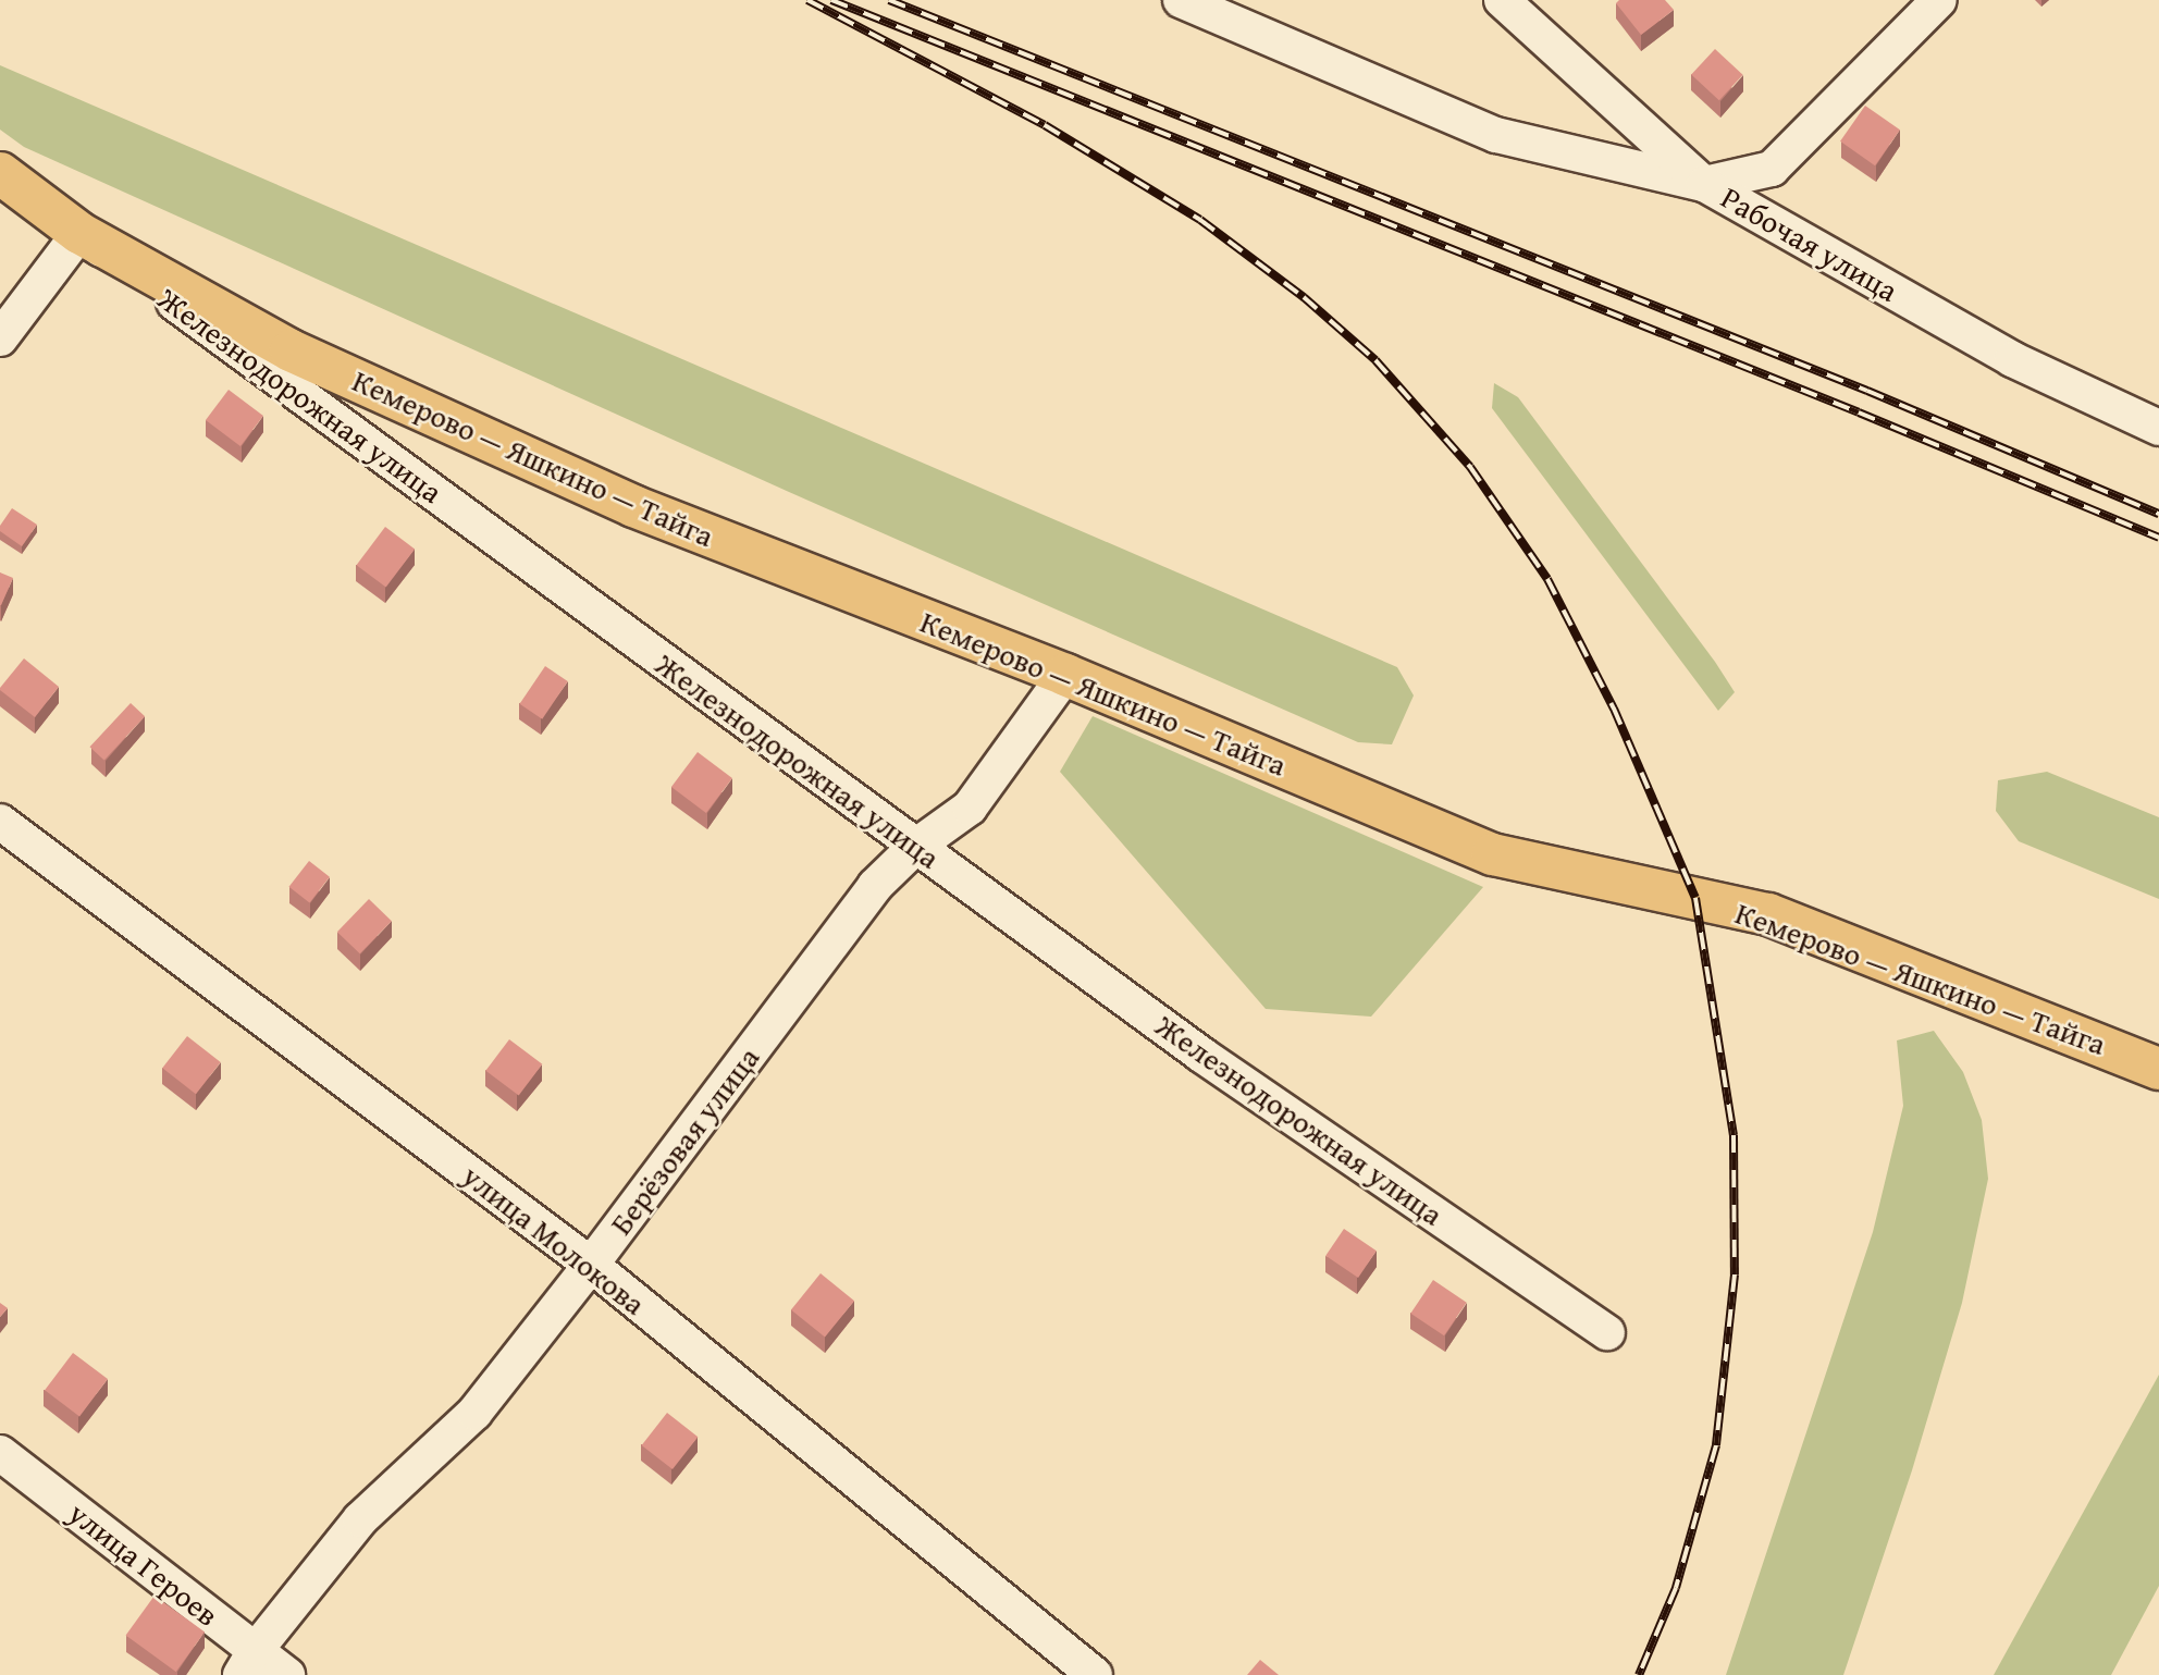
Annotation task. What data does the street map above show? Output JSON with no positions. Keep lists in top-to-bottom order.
{
  "streets": {
    "main road": ["Железнодорожная улица", "Кемерово — Яшкино — Тайга"],
    "street": [
      "Рабочая улица",
      "Берёзовая улица",
      "улица Молокова",
      "улица Героев"
    ]
  },
  "crossings": [
    ["Железнодорожная улица", "Кемерово — Яшкино — Тайга"],
    ["Железнодорожная улица", "Берёзовая улица"],
    ["Кемерово — Яшкино — Тайга", "Берёзовая улица"],
    ["Берёзовая улица", "улица Молокова"],
    ["Берёзовая улица", "улица Героев"]
  ]
}
